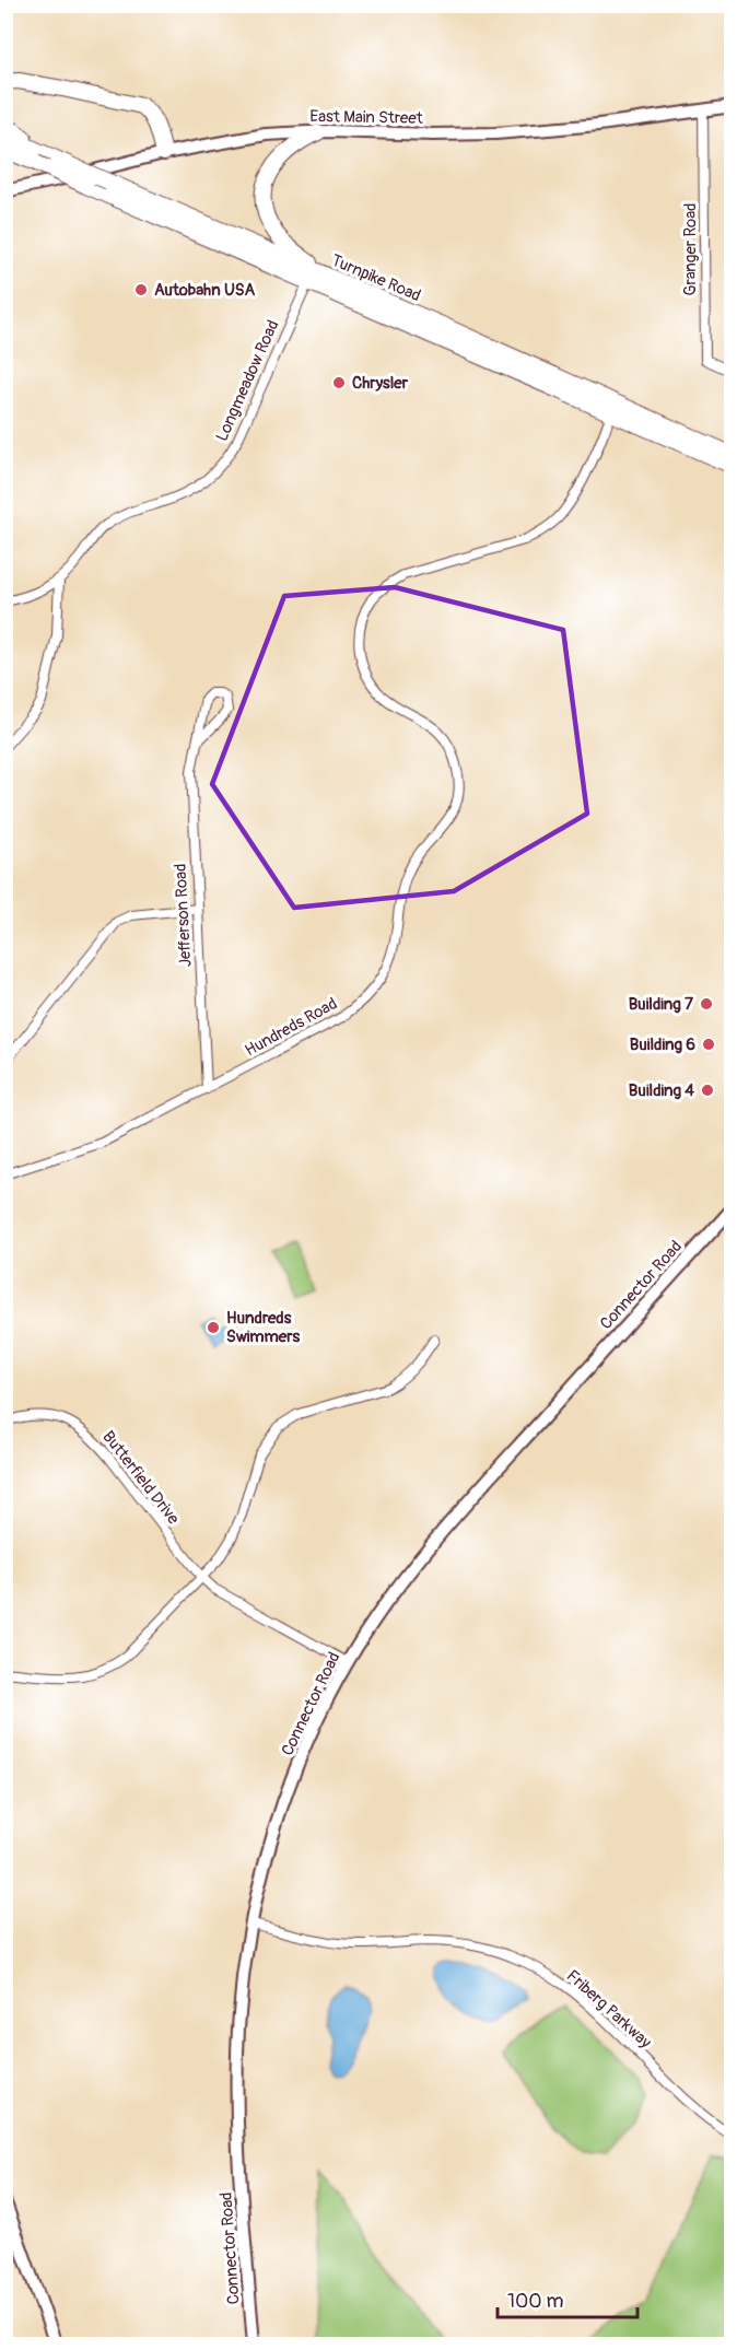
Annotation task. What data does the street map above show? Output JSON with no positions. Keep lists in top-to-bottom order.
{
  "streets": {
    "highway": ["Turnpike Road"],
    "street": [
      "East Main Street",
      "Granger Road",
      "Longmeadow Road",
      "Jefferson Road",
      "Hundreds Road",
      "Connector Road",
      "Butterfield Drive",
      "Friberg Parkway"
    ]
  },
  "crossings": [
    ["East Main Street", "Granger Road"],
    ["Turnpike Road", "Longmeadow Road"],
    ["Turnpike Road", "Hundreds Road"],
    ["Jefferson Road", "Hundreds Road"],
    ["Connector Road", "Butterfield Drive"],
    ["Connector Road", "Friberg Parkway"]
  ],
  "places": [
    "Autobahn USA",
    "Chrysler",
    "Building 7",
    "Building 6",
    "Building 4",
    "Hundreds Swimmers"
  ],
  "scale_bar": "100 m"
}
